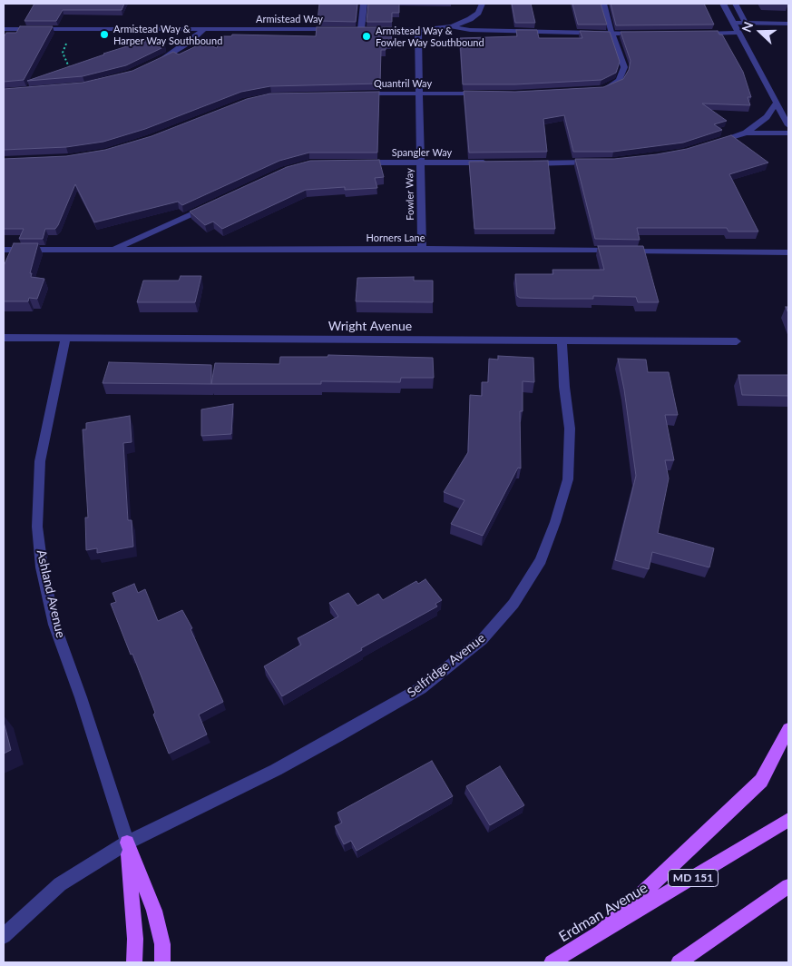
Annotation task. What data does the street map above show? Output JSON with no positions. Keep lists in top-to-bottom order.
{
  "streets": {
    "main road": ["MD 151", "Erdman Avenue"],
    "street": [
      "Armistead Way",
      "Quantril Way",
      "Spangler Way",
      "Fowler Way",
      "Horners Lane",
      "Wright Avenue",
      "Ashland Avenue",
      "Selfridge Avenue"
    ]
  },
  "crossings": [
    ["Quantril Way", "Fowler Way"],
    ["Spangler Way", "Fowler Way"],
    ["Fowler Way", "Horners Lane"],
    ["Wright Avenue", "Ashland Avenue"],
    ["Wright Avenue", "Selfridge Avenue"],
    ["Ashland Avenue", "Selfridge Avenue"]
  ],
  "places": ["Armistead Way & Harper Way Southbound", "Armistead Way & Fowler Way Southbound"],
  "north": "left"
}
